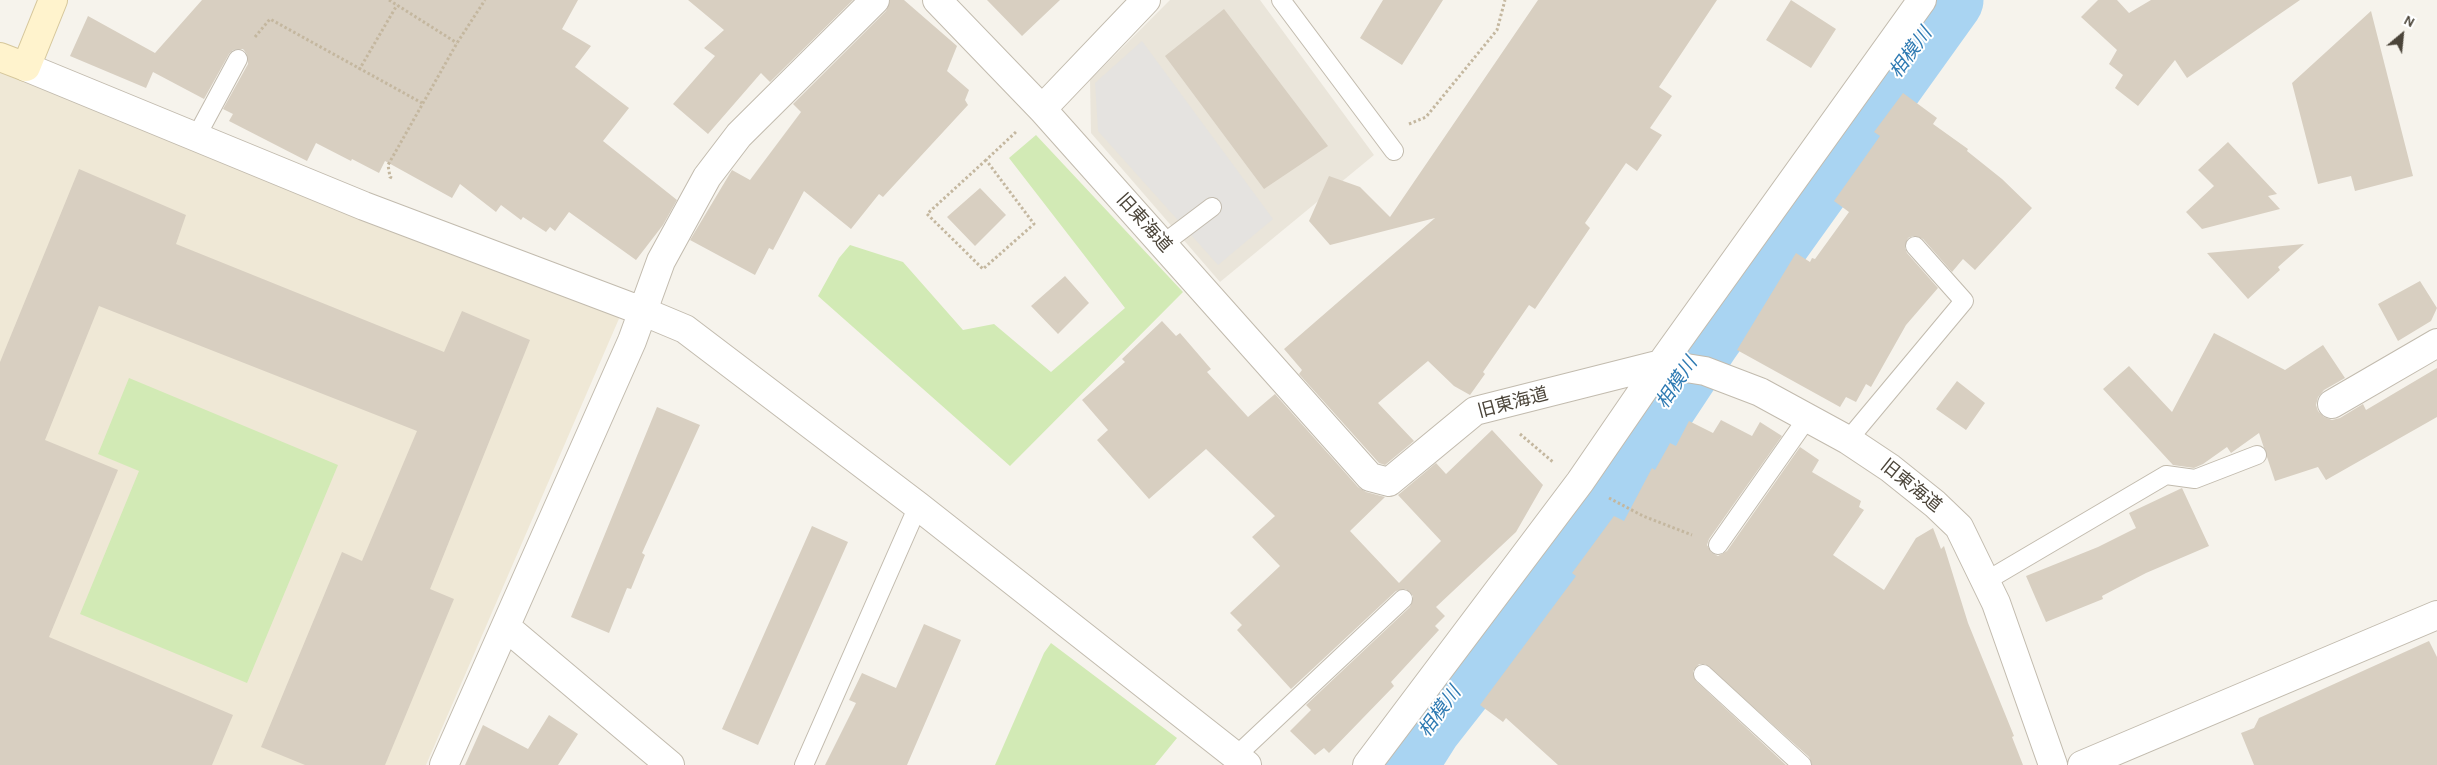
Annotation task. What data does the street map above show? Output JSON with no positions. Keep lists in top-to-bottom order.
{
  "streets": {
    "street": ["旧東海道"]
  },
  "water": ["相模川"],
  "north": "top right"
}
